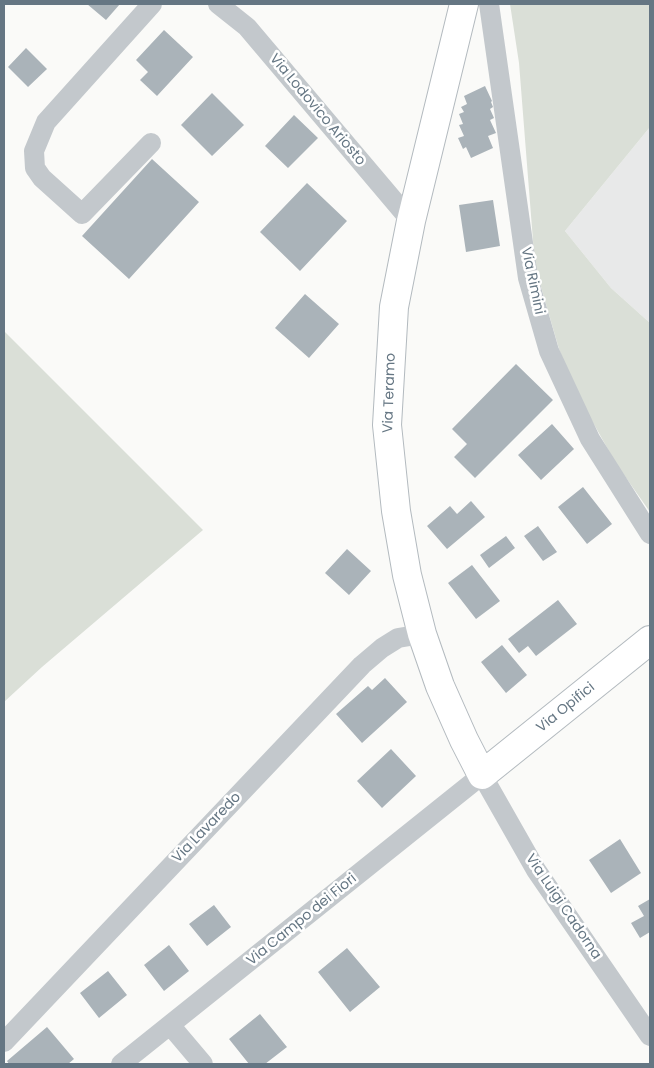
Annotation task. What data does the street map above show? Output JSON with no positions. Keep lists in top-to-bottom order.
{
  "streets": {
    "street": [
      "Via Lodovico Ariosto",
      "Via Rimini",
      "Via Teramo",
      "Via Opifici",
      "Via Lavaredo",
      "Via Luigi Cadorna",
      "Via Campo dei Fiori"
    ]
  },
  "crossings": [
    ["Via Lodovico Ariosto", "Via Teramo"],
    ["Via Teramo", "Via Opifici"],
    ["Via Teramo", "Via Lavaredo"],
    ["Via Teramo", "Via Luigi Cadorna"],
    ["Via Teramo", "Via Campo dei Fiori"],
    ["Via Opifici", "Via Luigi Cadorna"],
    ["Via Opifici", "Via Campo dei Fiori"],
    ["Via Luigi Cadorna", "Via Campo dei Fiori"]
  ]
}
